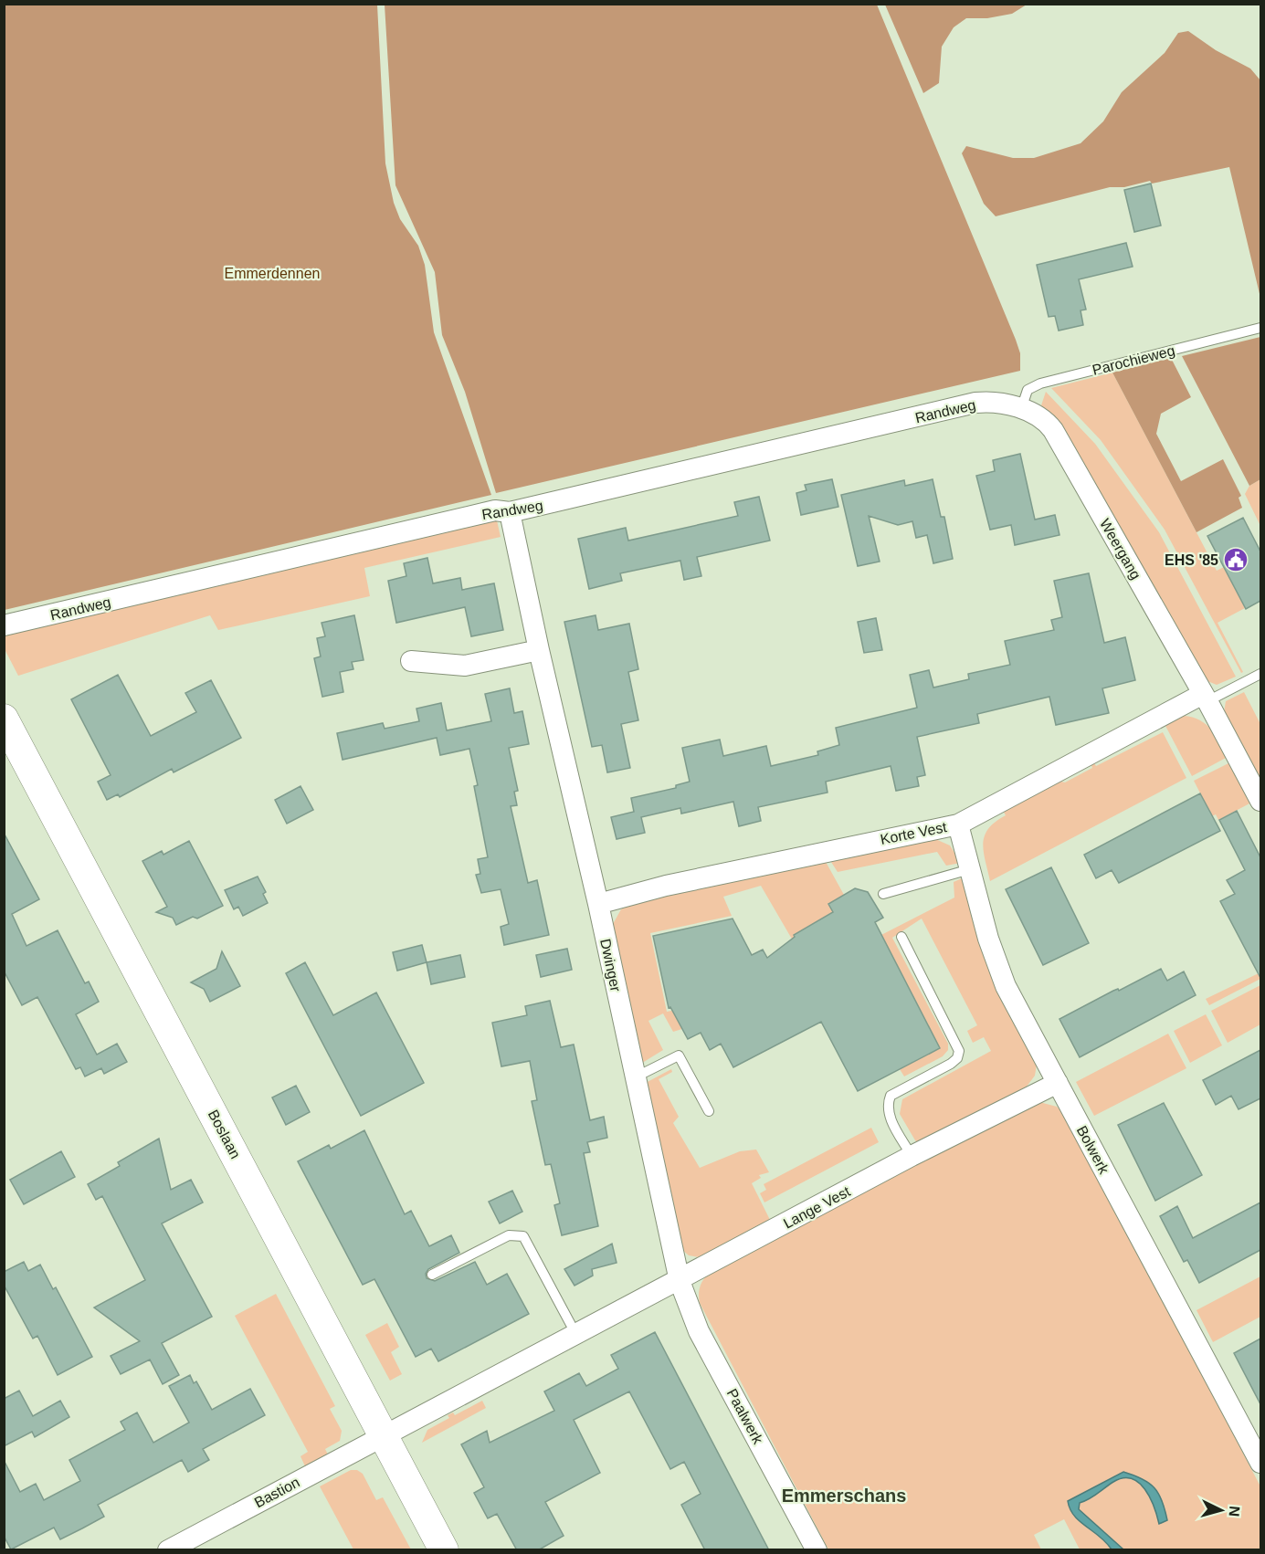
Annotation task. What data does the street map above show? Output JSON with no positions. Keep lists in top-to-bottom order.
{
  "streets": {
    "main road": ["Boslaan"],
    "street": [
      "Randweg",
      "Weergang",
      "Korte Vest",
      "Dwinger",
      "Bolwerk",
      "Lange Vest",
      "Paalwerk",
      "Bastion"
    ],
    "lane": ["Parochieweg"]
  },
  "crossings": [
    ["Parochieweg", "Randweg"],
    ["Parochieweg", "Weergang"],
    ["Randweg", "Weergang"],
    ["Randweg", "Dwinger"],
    ["Weergang", "Korte Vest"],
    ["Korte Vest", "Dwinger"],
    ["Korte Vest", "Bolwerk"],
    ["Dwinger", "Lange Vest"],
    ["Dwinger", "Paalwerk"],
    ["Boslaan", "Lange Vest"],
    ["Boslaan", "Bastion"],
    ["Bolwerk", "Lange Vest"],
    ["Lange Vest", "Paalwerk"],
    ["Lange Vest", "Bastion"]
  ],
  "districts": ["Emmerschans"],
  "parks": ["Emmerdennen"],
  "places": {
    "public building": ["EHS '85"]
  },
  "north": "right"
}
